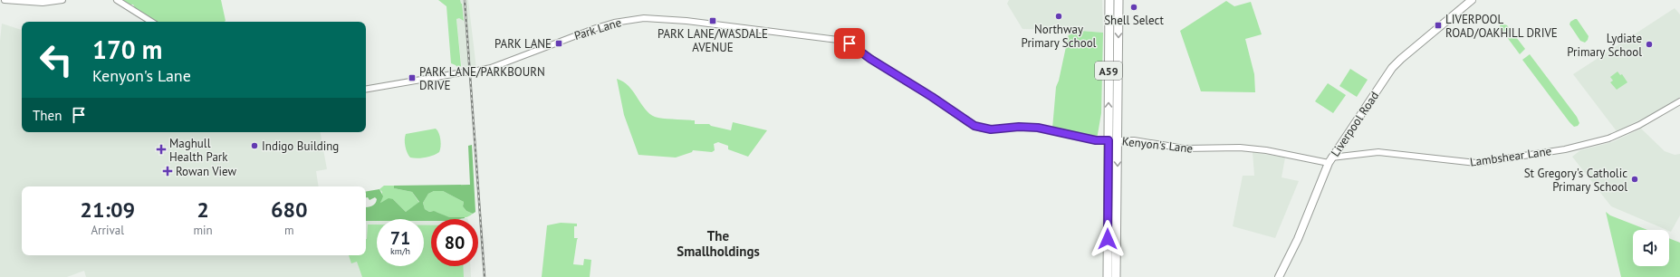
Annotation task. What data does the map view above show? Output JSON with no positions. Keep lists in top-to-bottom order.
{
  "streets": {
    "highway": ["A59"],
    "main road": ["Liverpool Road"],
    "street": ["Park Lane", "Kenyon's Lane", "Lambshear Lane"]
  },
  "crossings": [
    ["Park Lane", "Kenyon's Lane"],
    ["A59", "Kenyon's Lane"],
    ["Liverpool Road", "Kenyon's Lane"],
    ["Liverpool Road", "Lambshear Lane"],
    ["Kenyon's Lane", "Lambshear Lane"]
  ],
  "districts": ["The Smallholdings"],
  "places": {
    "other": [
      "Shell Select",
      "Northway Primary School",
      "Lydiate Primary School",
      "Indigo Building",
      "St Gregory's Catholic Primary School"
    ],
    "transit": [
      "PARK LANE/WASDALE AVENUE",
      "LIVERPOOL ROAD/OAKHILL DRIVE",
      "PARK LANE",
      "PARK LANE/PARKBOURN DRIVE"
    ],
    "health": ["Maghull Health Park", "Rowan View"]
  },
  "page": {
    "turn": ["170 m", "Kenyon's Lane"],
    "then": "Then",
    "eta": [
      "21:09",
      "Arrival",
      "2",
      "min",
      "680",
      "m"
    ],
    "speed": "71 km/h",
    "limit": "80"
  }
}
